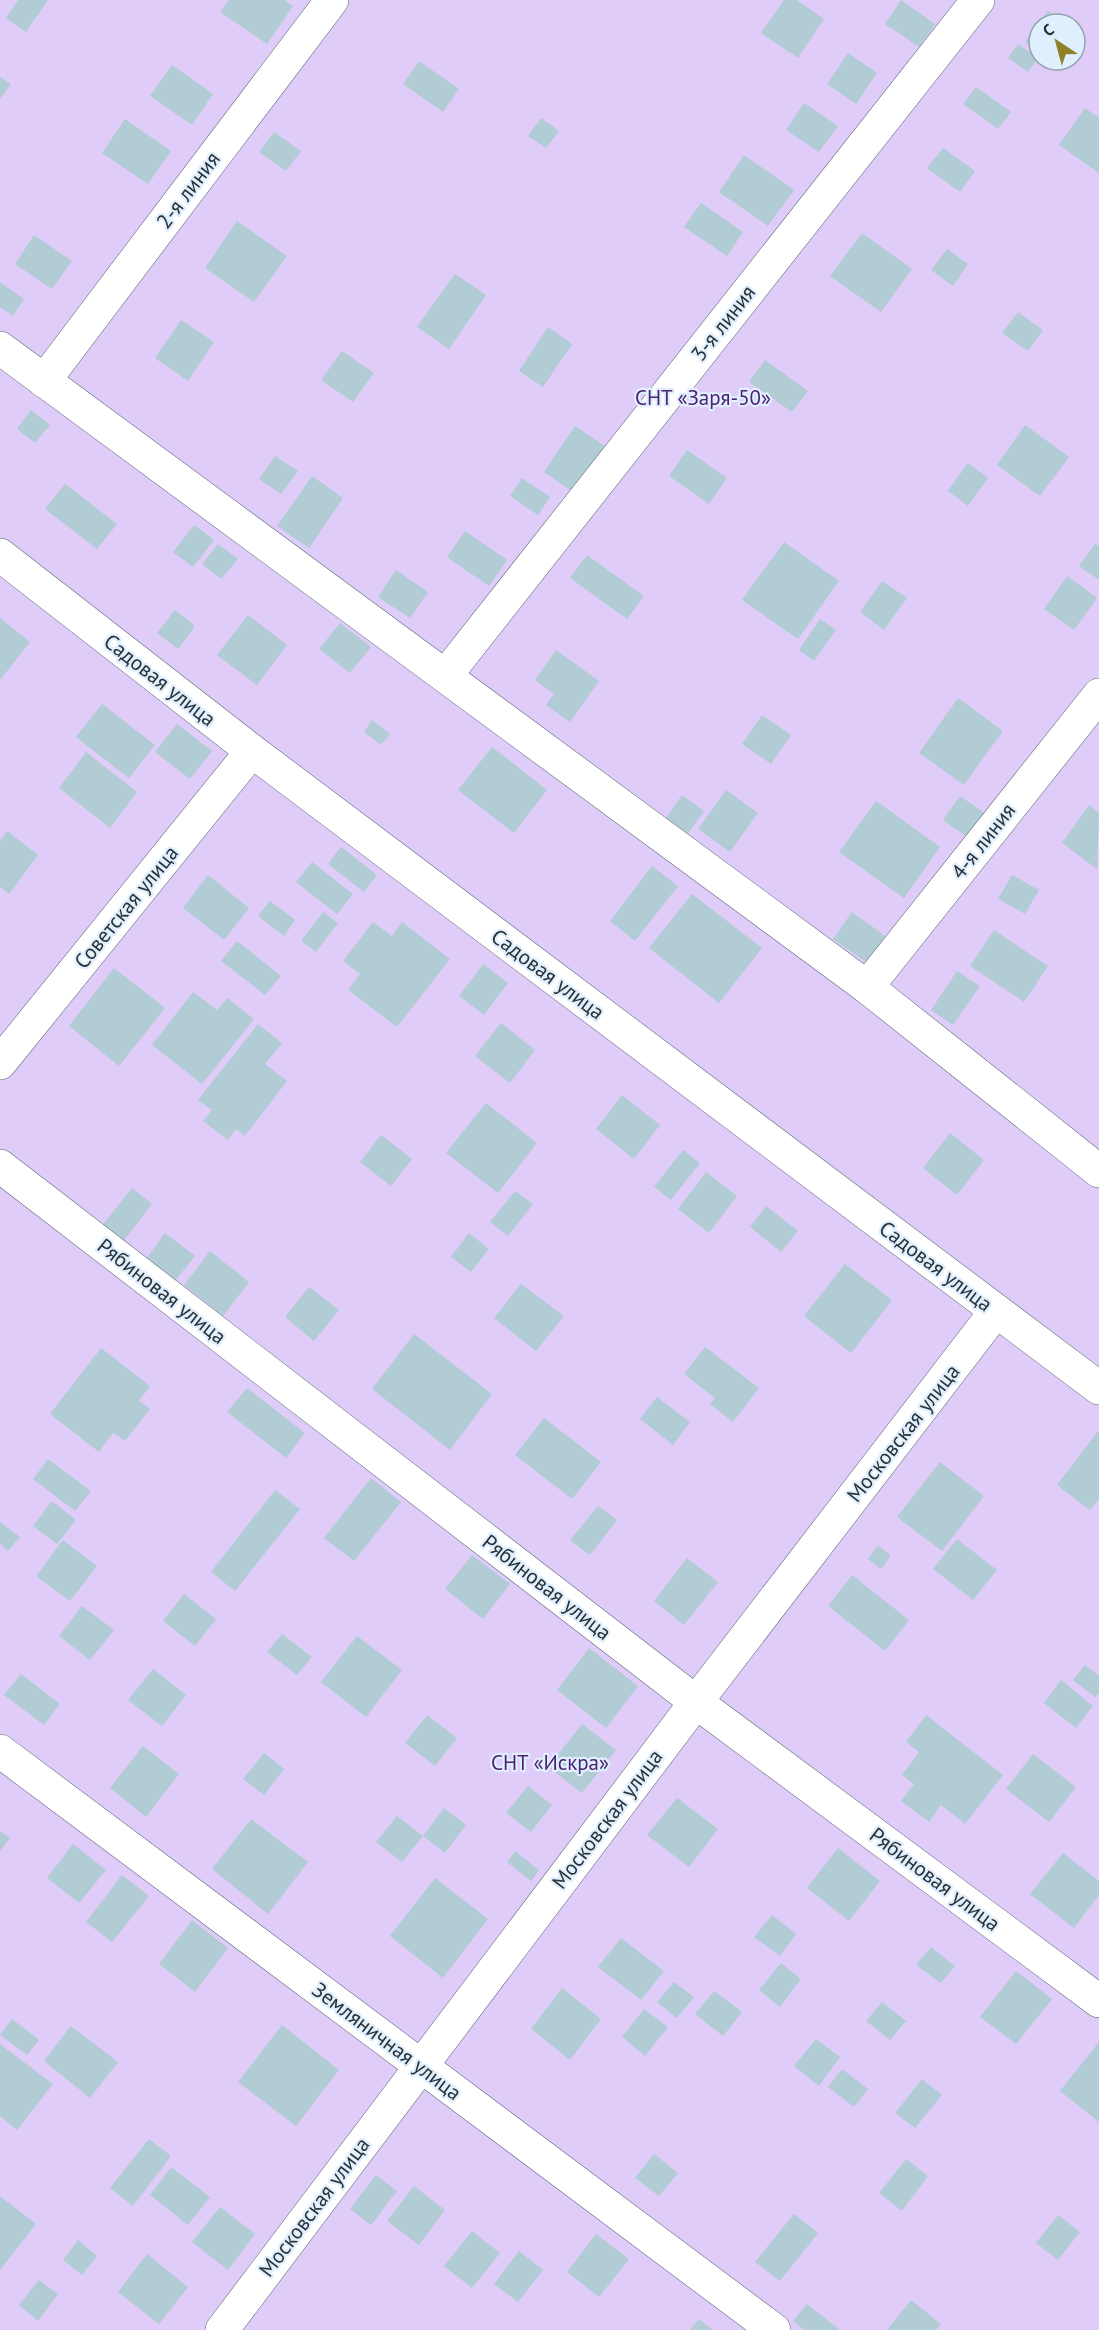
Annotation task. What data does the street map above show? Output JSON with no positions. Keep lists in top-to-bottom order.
{
  "streets": {
    "street": [
      "2-я линия",
      "3-я линия",
      "Садовая улица",
      "4-я линия",
      "Советская улица",
      "Рябиновая улица",
      "Московская улица",
      "Земляничная улица"
    ]
  },
  "crossings": [
    ["Садовая улица", "Советская улица"],
    ["Садовая улица", "Московская улица"],
    ["Рябиновая улица", "Московская улица"],
    ["Московская улица", "Земляничная улица"]
  ],
  "parks": ["СНТ «Заря-50»", "СНТ «Искра»"],
  "north": "top left"
}
